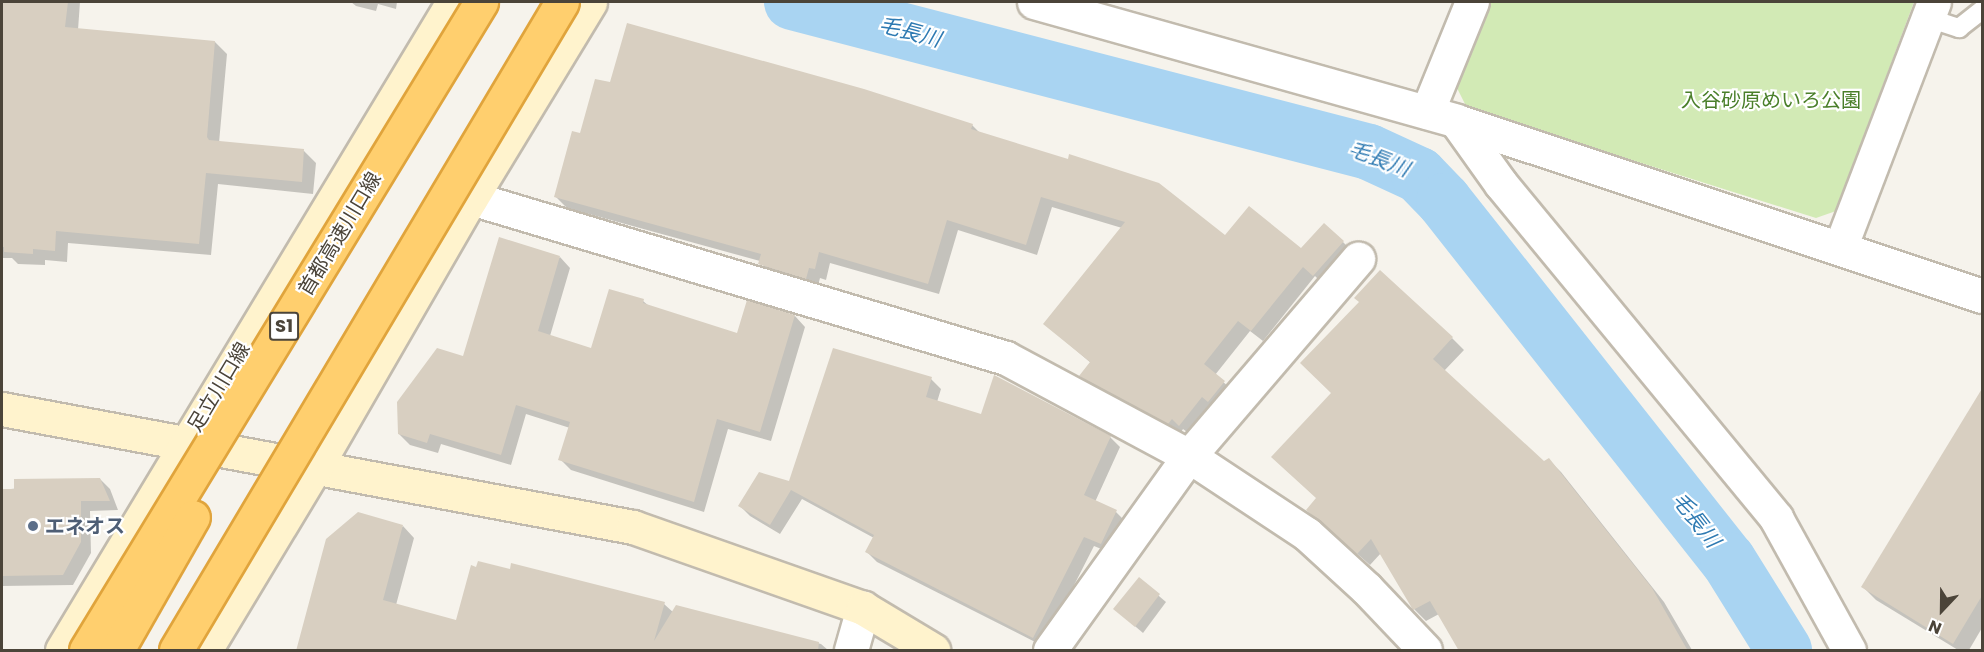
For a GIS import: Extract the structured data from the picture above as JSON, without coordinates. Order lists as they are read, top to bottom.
{
  "streets": {
    "highway": ["首都高速川口線", "S1"],
    "main road": ["足立川口線"]
  },
  "water": ["毛長川"],
  "parks": ["入谷砂原めいろ公園"],
  "places": ["エネオス"],
  "north": "bottom"
}
